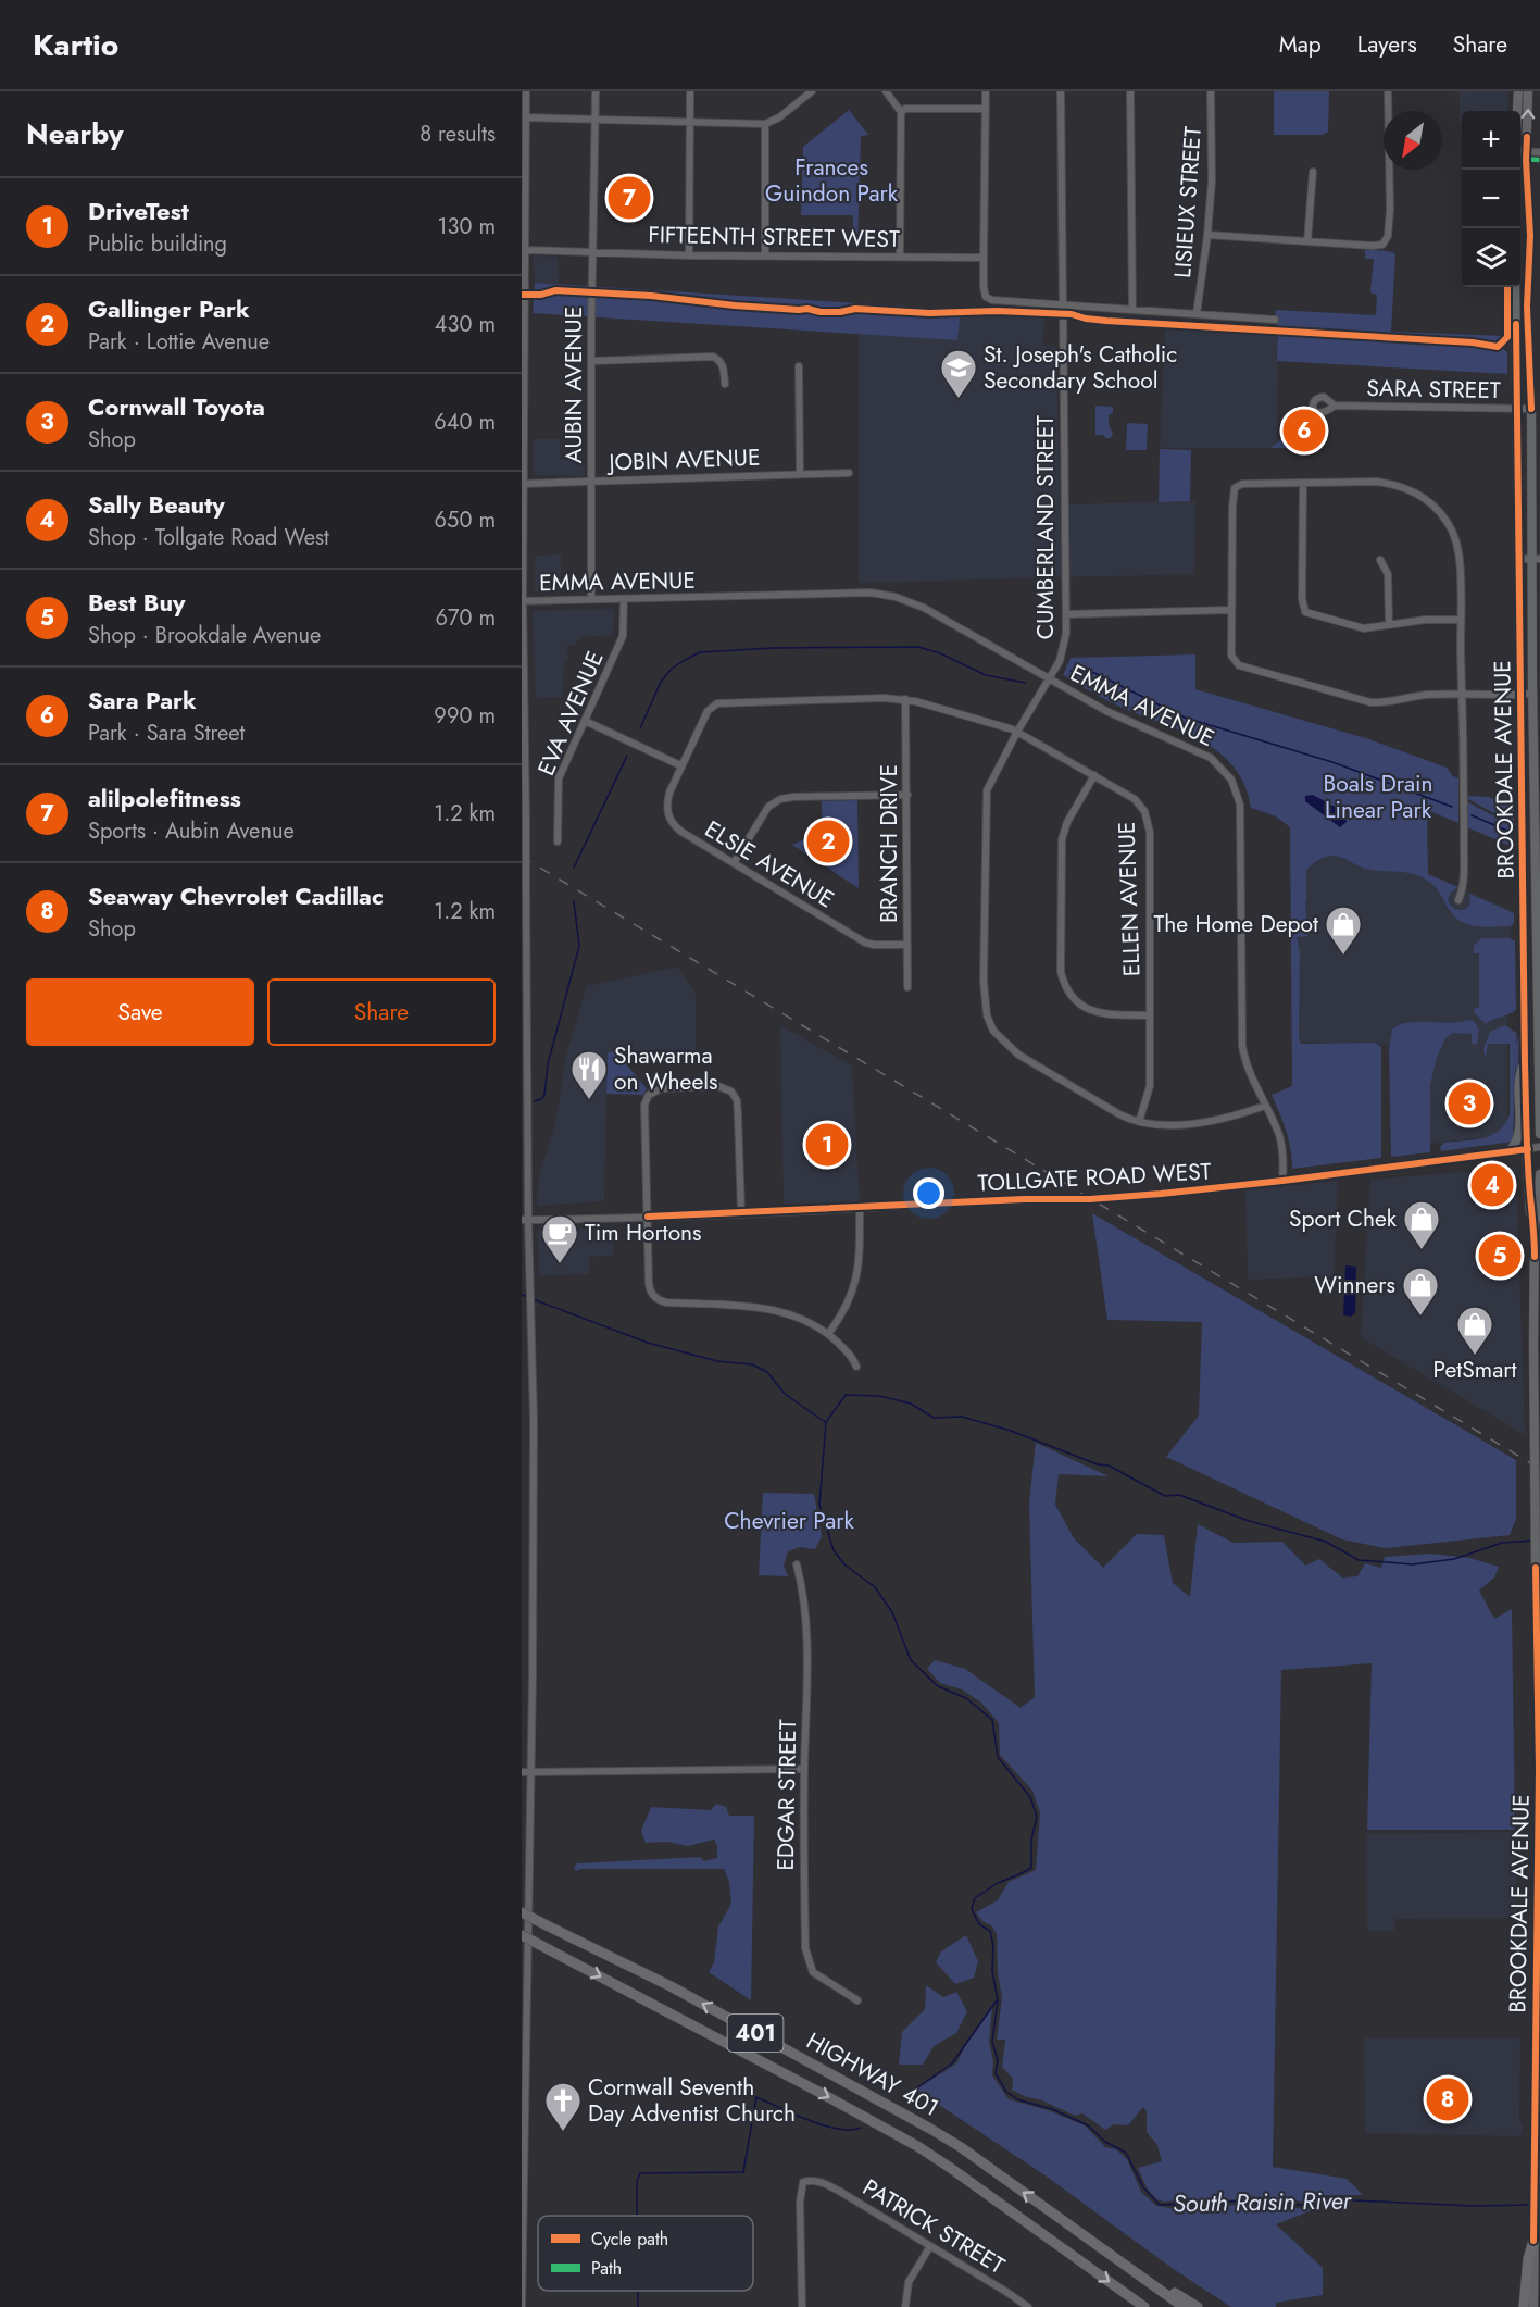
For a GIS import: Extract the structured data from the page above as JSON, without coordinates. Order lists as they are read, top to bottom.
{
  "streets": {
    "highway": ["401", "HIGHWAY 401"],
    "main road": ["BROOKDALE AVENUE"],
    "street": [
      "LISIEUX STREET",
      "FIFTEENTH STREET WEST",
      "AUBIN AVENUE",
      "SARA STREET",
      "JOBIN AVENUE",
      "CUMBERLAND STREET",
      "EMMA AVENUE",
      "EVA AVENUE",
      "BRANCH DRIVE",
      "ELSIE AVENUE",
      "ELLEN AVENUE",
      "TOLLGATE ROAD WEST",
      "EDGAR STREET",
      "PATRICK STREET"
    ]
  },
  "crossings": [
    ["FIFTEENTH STREET WEST", "AUBIN AVENUE"],
    ["AUBIN AVENUE", "JOBIN AVENUE"],
    ["AUBIN AVENUE", "EMMA AVENUE"],
    ["SARA STREET", "BROOKDALE AVENUE"],
    ["CUMBERLAND STREET", "EMMA AVENUE"],
    ["CUMBERLAND STREET", "ELLEN AVENUE"],
    ["EMMA AVENUE", "EVA AVENUE"],
    ["EMMA AVENUE", "TOLLGATE ROAD WEST"],
    ["BROOKDALE AVENUE", "TOLLGATE ROAD WEST"],
    ["BRANCH DRIVE", "ELSIE AVENUE"],
    ["BRANCH DRIVE", "ELLEN AVENUE"],
    ["ELSIE AVENUE", "ELLEN AVENUE"]
  ],
  "water": ["South Raisin River"],
  "parks": ["Frances Guindon Park", "Boals Drain Linear Park", "Chevrier Park"],
  "places": {
    "school or university": ["St. Joseph's Catholic Secondary School"],
    "shop": [
      "The Home Depot",
      "Sport Chek",
      "Winners",
      "PetSmart"
    ],
    "restaurant": ["Shawarma on Wheels"],
    "cafe": ["Tim Hortons"],
    "church": ["Cornwall Seventh Day Adventist Church"]
  },
  "legend": ["Cycle path", "Path"],
  "north": "bottom left",
  "page": {
    "header": "Kartio",
    "nav": ["Map", "Layers", "Share"],
    "heading": ["Nearby", "8 results"],
    "map_buttons": ["+", "−"],
    "pins": [
      "7",
      "6",
      "2",
      "3",
      "1",
      "4",
      "5",
      "8"
    ],
    "list": [
      {
        "mark": "1",
        "name": "DriveTest",
        "note": "Public building",
        "value": "130 m"
      },
      {
        "mark": "2",
        "name": "Gallinger Park",
        "note": "Park · Lottie Avenue",
        "value": "430 m"
      },
      {
        "mark": "3",
        "name": "Cornwall Toyota",
        "note": "Shop",
        "value": "640 m"
      },
      {
        "mark": "4",
        "name": "Sally Beauty",
        "note": "Shop · Tollgate Road West",
        "value": "650 m"
      },
      {
        "mark": "5",
        "name": "Best Buy",
        "note": "Shop · Brookdale Avenue",
        "value": "670 m"
      },
      {
        "mark": "6",
        "name": "Sara Park",
        "note": "Park · Sara Street",
        "value": "990 m"
      },
      {
        "mark": "7",
        "name": "alilpolefitness",
        "note": "Sports · Aubin Avenue",
        "value": "1.2 km"
      },
      {
        "mark": "8",
        "name": "Seaway Chevrolet Cadillac",
        "note": "Shop",
        "value": "1.2 km"
      }
    ],
    "buttons": ["Save", "Share"]
  }
}
